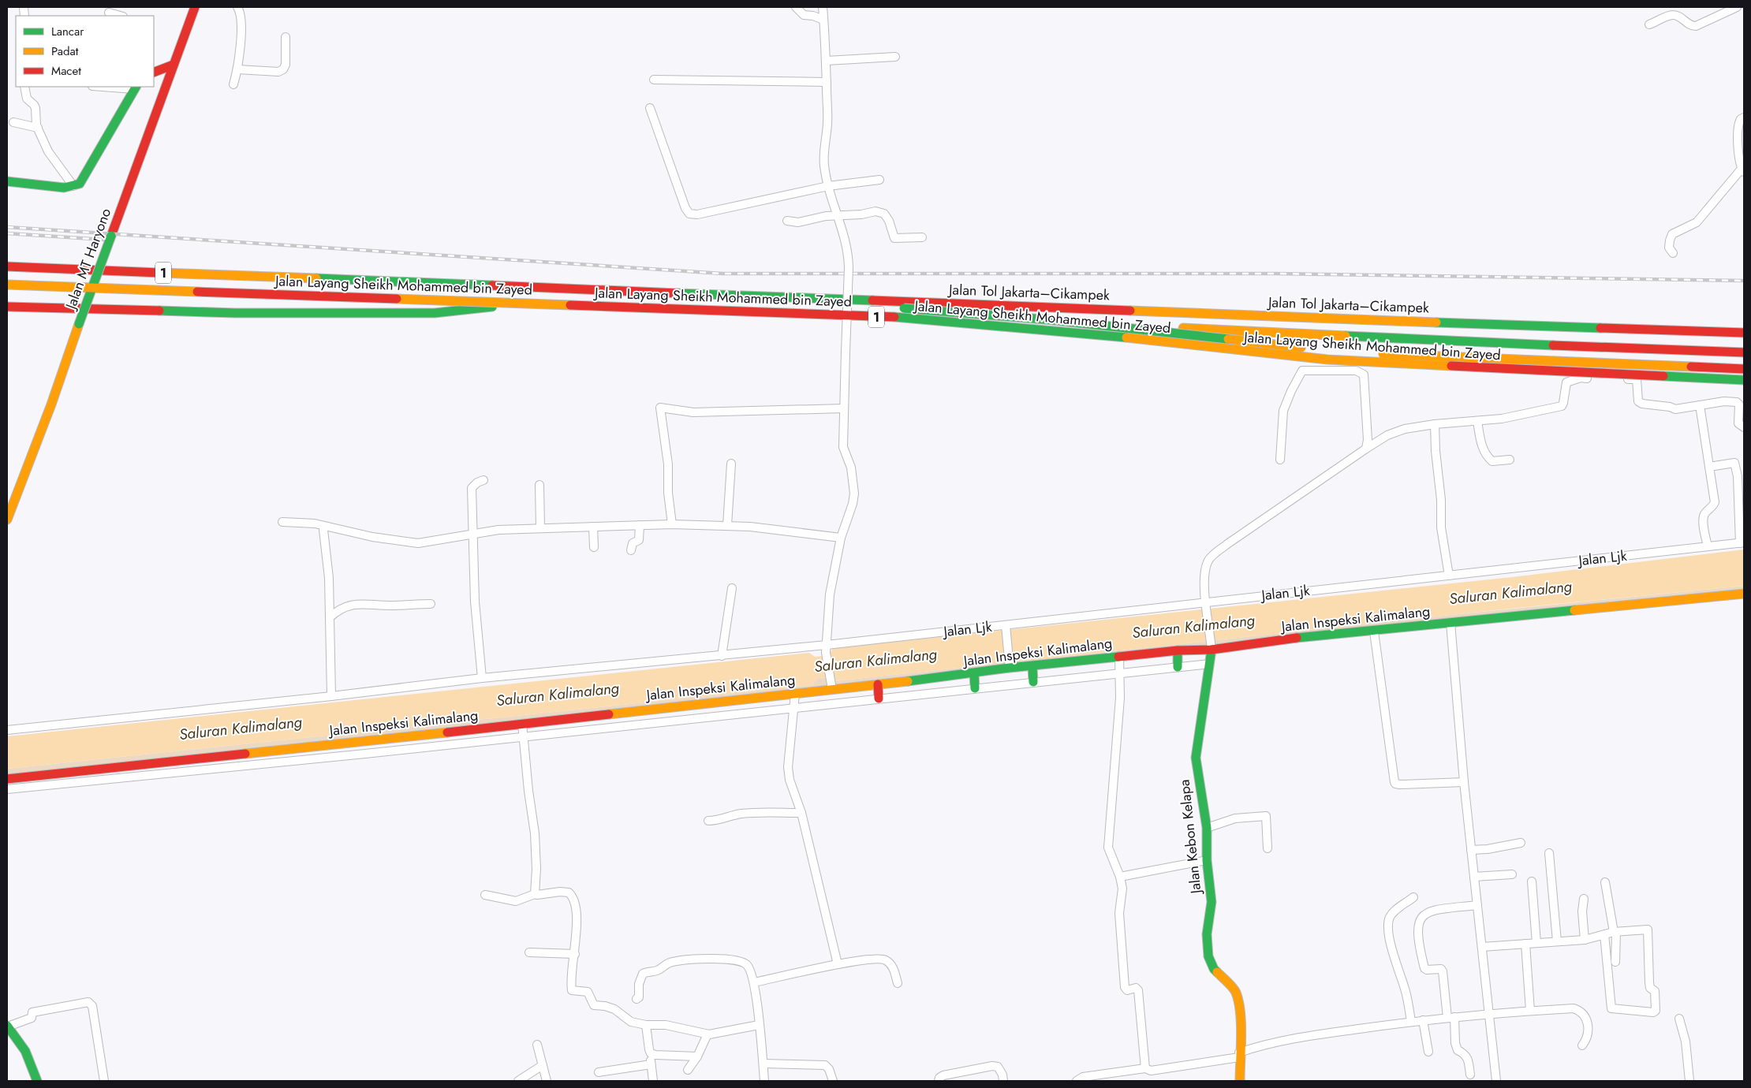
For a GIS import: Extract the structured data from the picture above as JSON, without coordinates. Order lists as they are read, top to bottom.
{
  "streets": {
    "main road": [
      "Jalan MT Haryono",
      "1",
      "Jalan Layang Sheikh Mohammed bin Zayed",
      "Jalan Tol Jakarta–Cikampek",
      "Jalan Inspeksi Kalimalang",
      "Jalan Kebon Kelapa"
    ],
    "street": ["Jalan Ljk"]
  },
  "crossings": [
    ["Jalan Inspeksi Kalimalang", "Jalan Kebon Kelapa"]
  ],
  "water": ["Saluran Kalimalang"],
  "legend": ["Lancar", "Padat", "Macet"]
}
